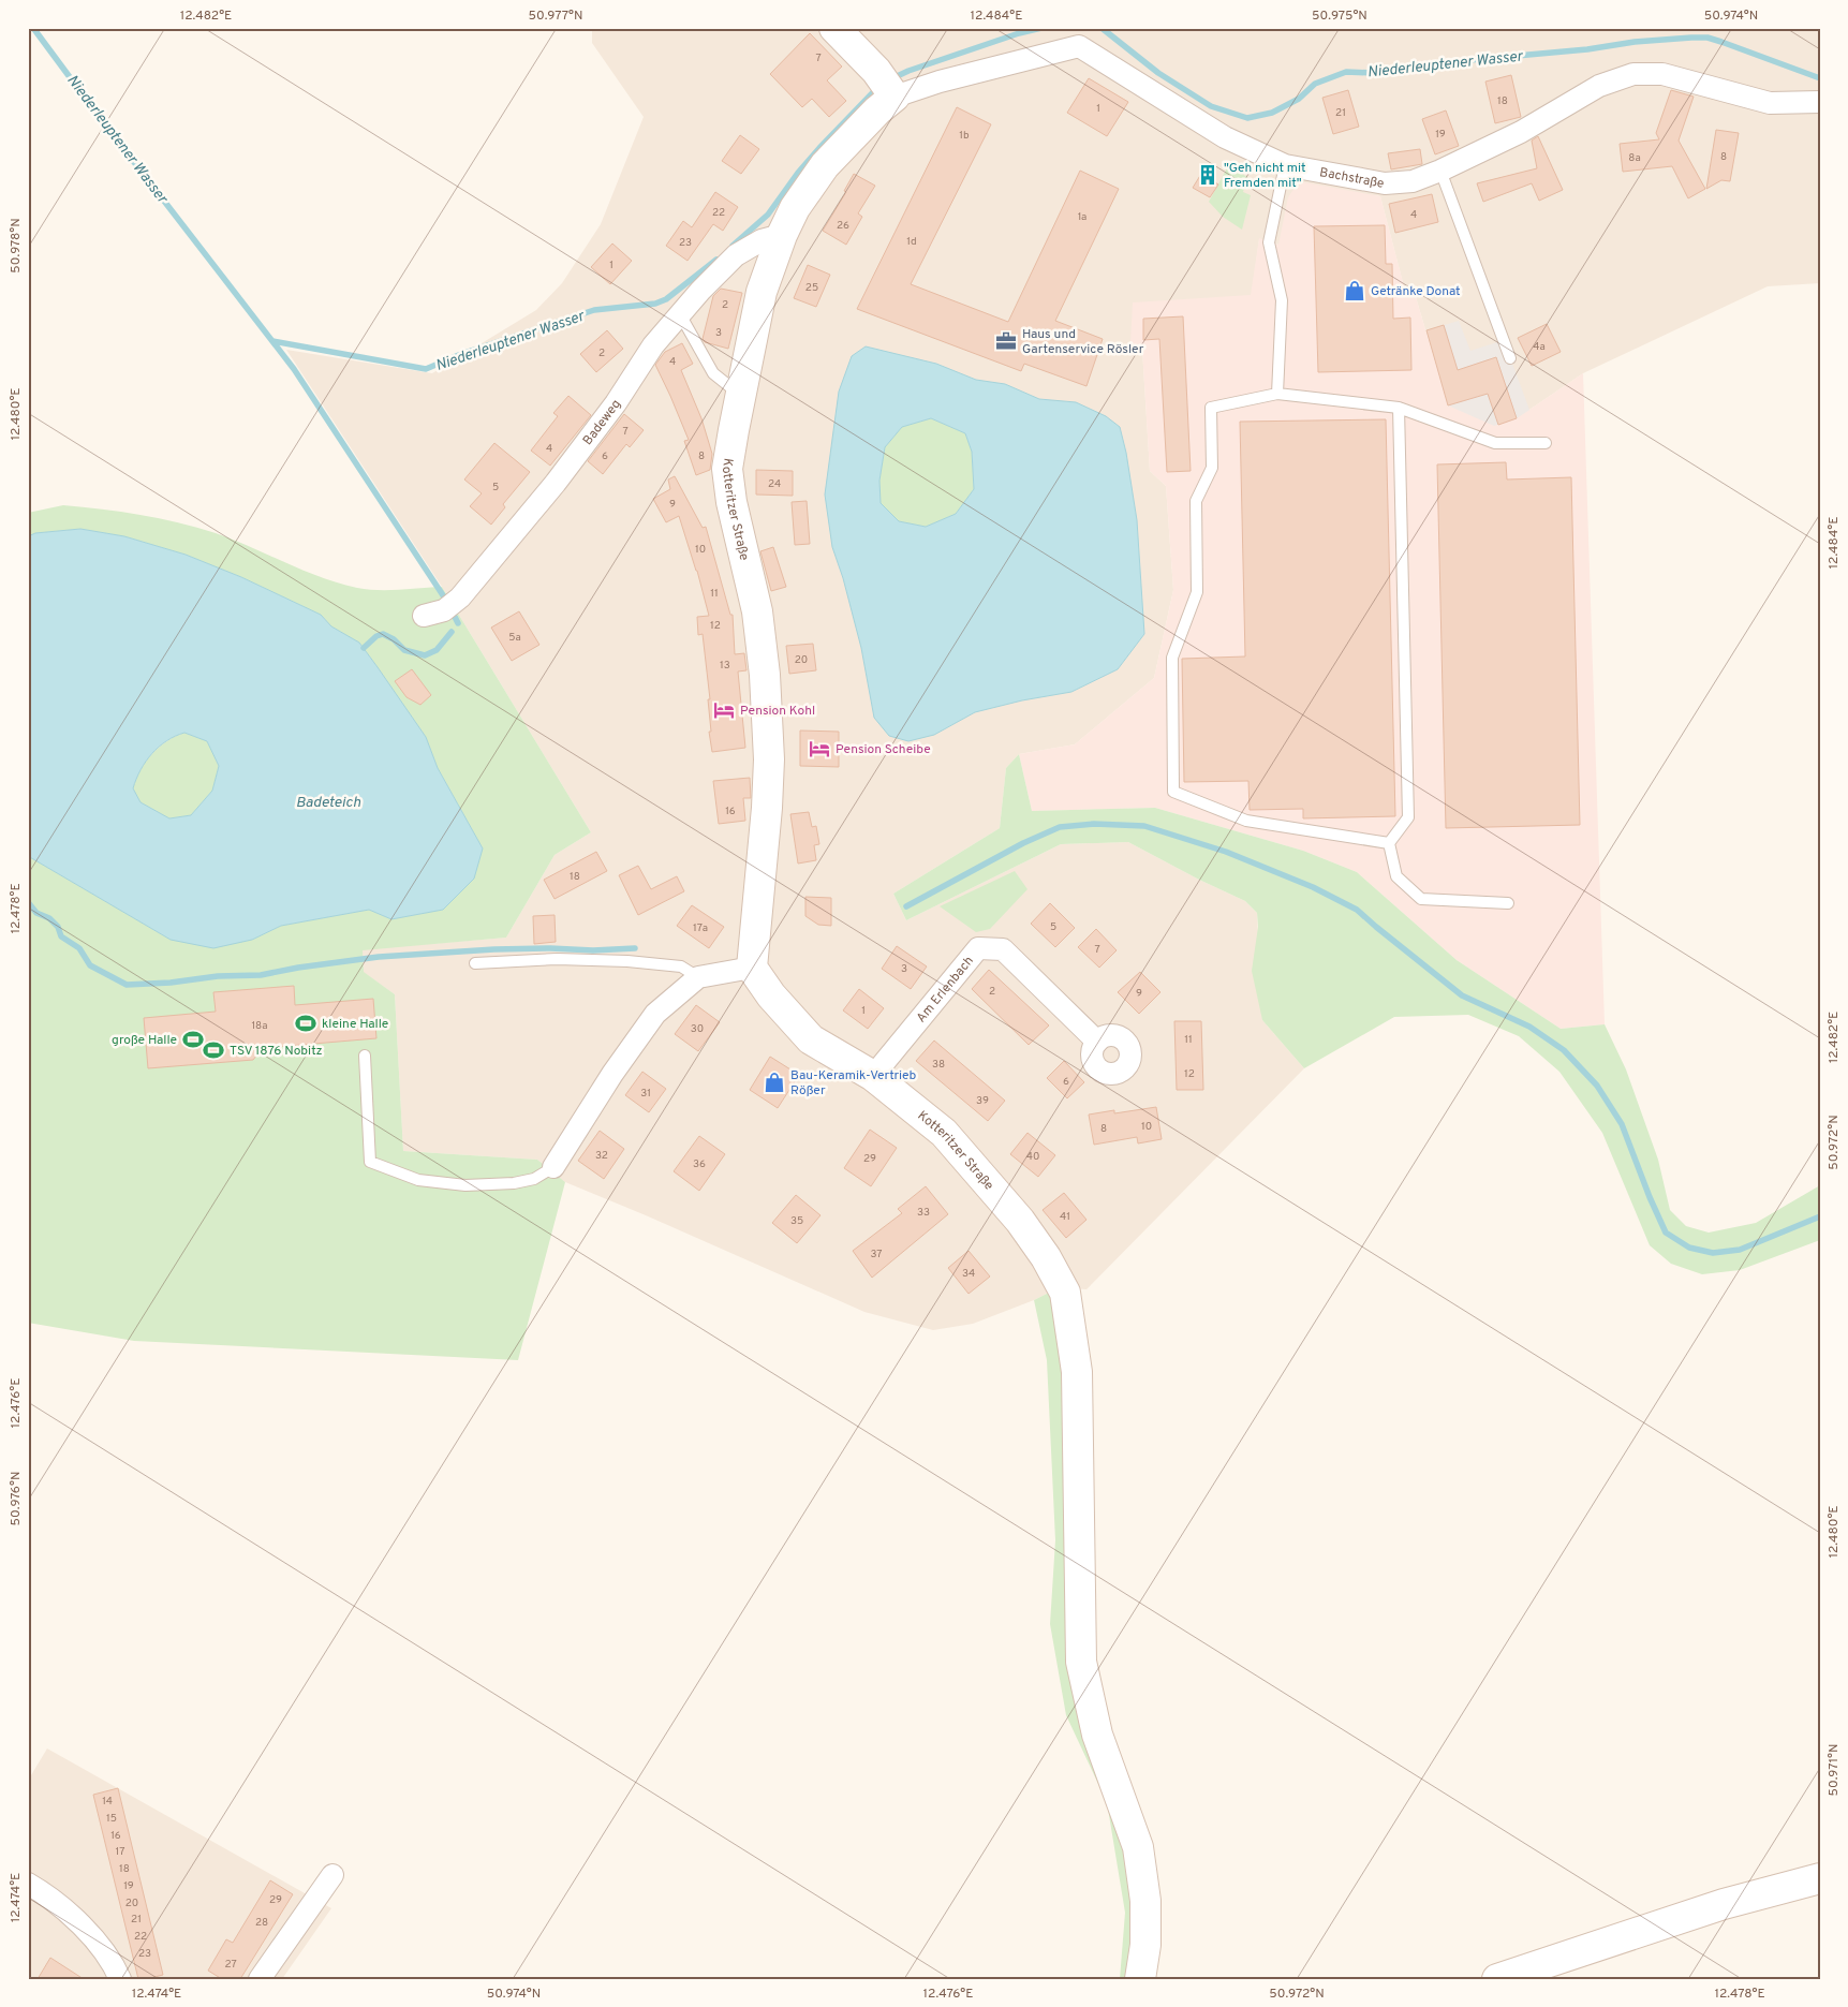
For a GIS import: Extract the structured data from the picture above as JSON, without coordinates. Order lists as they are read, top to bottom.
{
  "streets": {
    "street": [
      "Bachstraße",
      "Badeweg",
      "Kotteritzer Straße",
      "Am Erlenbach"
    ]
  },
  "crossings": [
    ["Bachstraße", "Kotteritzer Straße"],
    ["Badeweg", "Kotteritzer Straße"],
    ["Kotteritzer Straße", "Am Erlenbach"]
  ],
  "water": ["Niederleuptener Wasser", "Badeteich"],
  "places": {
    "building": ["\"Geh nicht mit Fremden mit\""],
    "shop": ["Getränke Donat", "Bau-Keramik-Vertrieb Rößer"],
    "office": ["Haus und Gartenservice Rösler"],
    "hotel": ["Pension Kohl", "Pension Scheibe"],
    "sports": ["kleine Halle", "große Halle", "TSV 1876 Nobitz"]
  },
  "house_numbers": [
    "7",
    "18",
    "1",
    "21",
    "19",
    "1b",
    "8",
    "8a",
    "22",
    "4",
    "1a",
    "26",
    "1d",
    "23",
    "1",
    "25",
    "2",
    "3",
    "4a",
    "2",
    "4",
    "7",
    "4",
    "6",
    "8",
    "24",
    "5",
    "9",
    "10",
    "11",
    "12",
    "5a",
    "20",
    "13",
    "16",
    "18",
    "5",
    "17a",
    "7",
    "3",
    "2",
    "9",
    "1",
    "18a",
    "30",
    "11",
    "38",
    "12",
    "6",
    "31",
    "39",
    "10",
    "8",
    "32",
    "40",
    "29",
    "36",
    "33",
    "41",
    "35",
    "37",
    "34",
    "14",
    "15",
    "16",
    "17",
    "18",
    "19",
    "29",
    "20",
    "21",
    "28",
    "22",
    "23",
    "27"
  ],
  "coordinates": [
    "12.482°E",
    "50.977°N",
    "12.484°E",
    "50.975°N",
    "50.974°N",
    "50.978°N",
    "12.480°E",
    "12.478°E",
    "50.972°N",
    "12.476°E",
    "50.976°N",
    "50.971°N",
    "12.474°E"
  ]
}
